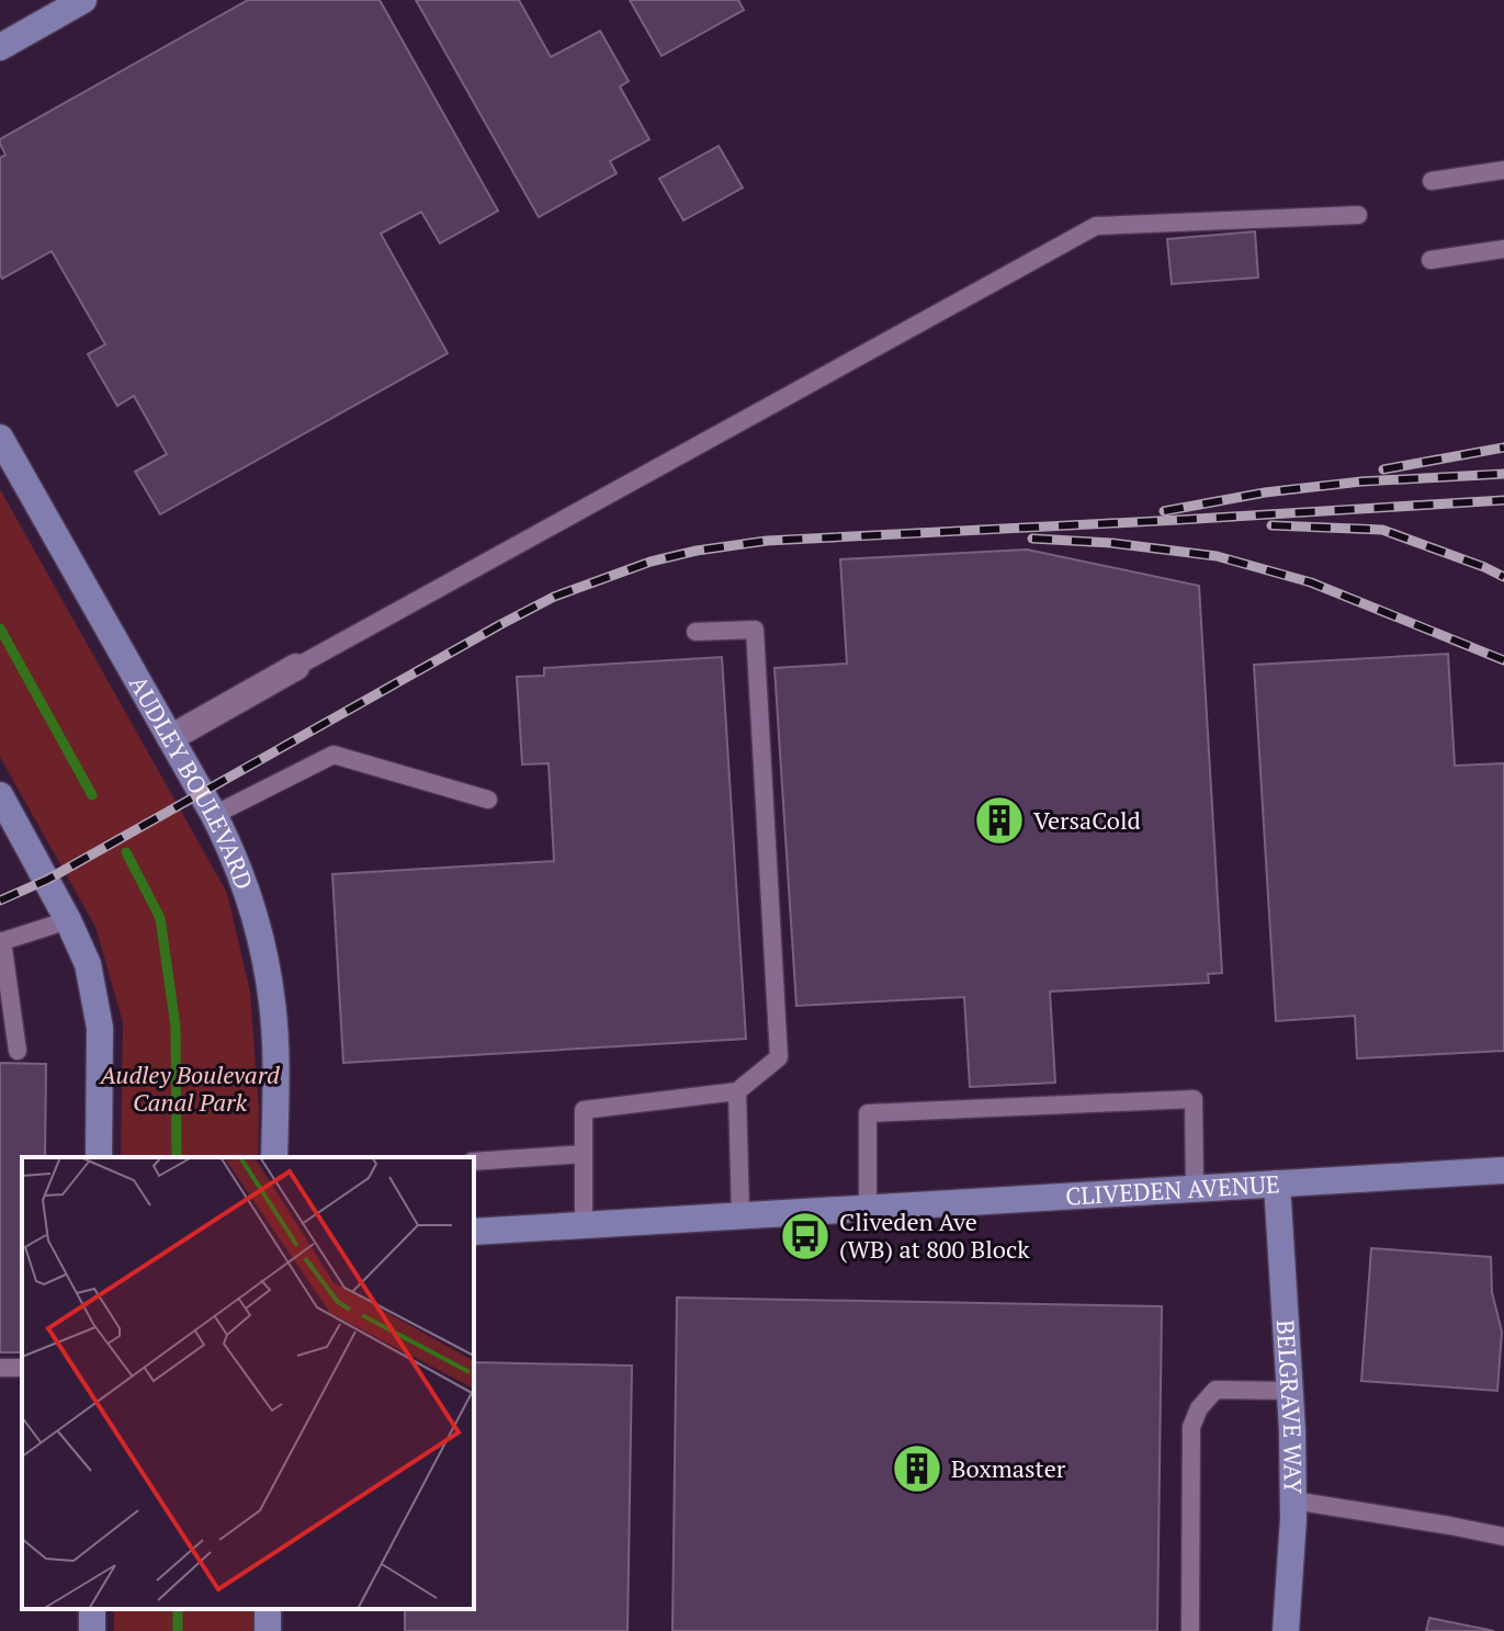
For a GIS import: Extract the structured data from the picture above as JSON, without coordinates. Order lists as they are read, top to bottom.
{
  "streets": {
    "street": ["AUDLEY BOULEVARD", "CLIVEDEN AVENUE", "BELGRAVE WAY"]
  },
  "crossings": [
    ["CLIVEDEN AVENUE", "BELGRAVE WAY"]
  ],
  "parks": ["Audley Boulevard Canal Park"],
  "places": {
    "building": ["VersaCold", "Boxmaster"],
    "bus stop": ["Cliveden Ave (WB) at 800 Block"]
  }
}
